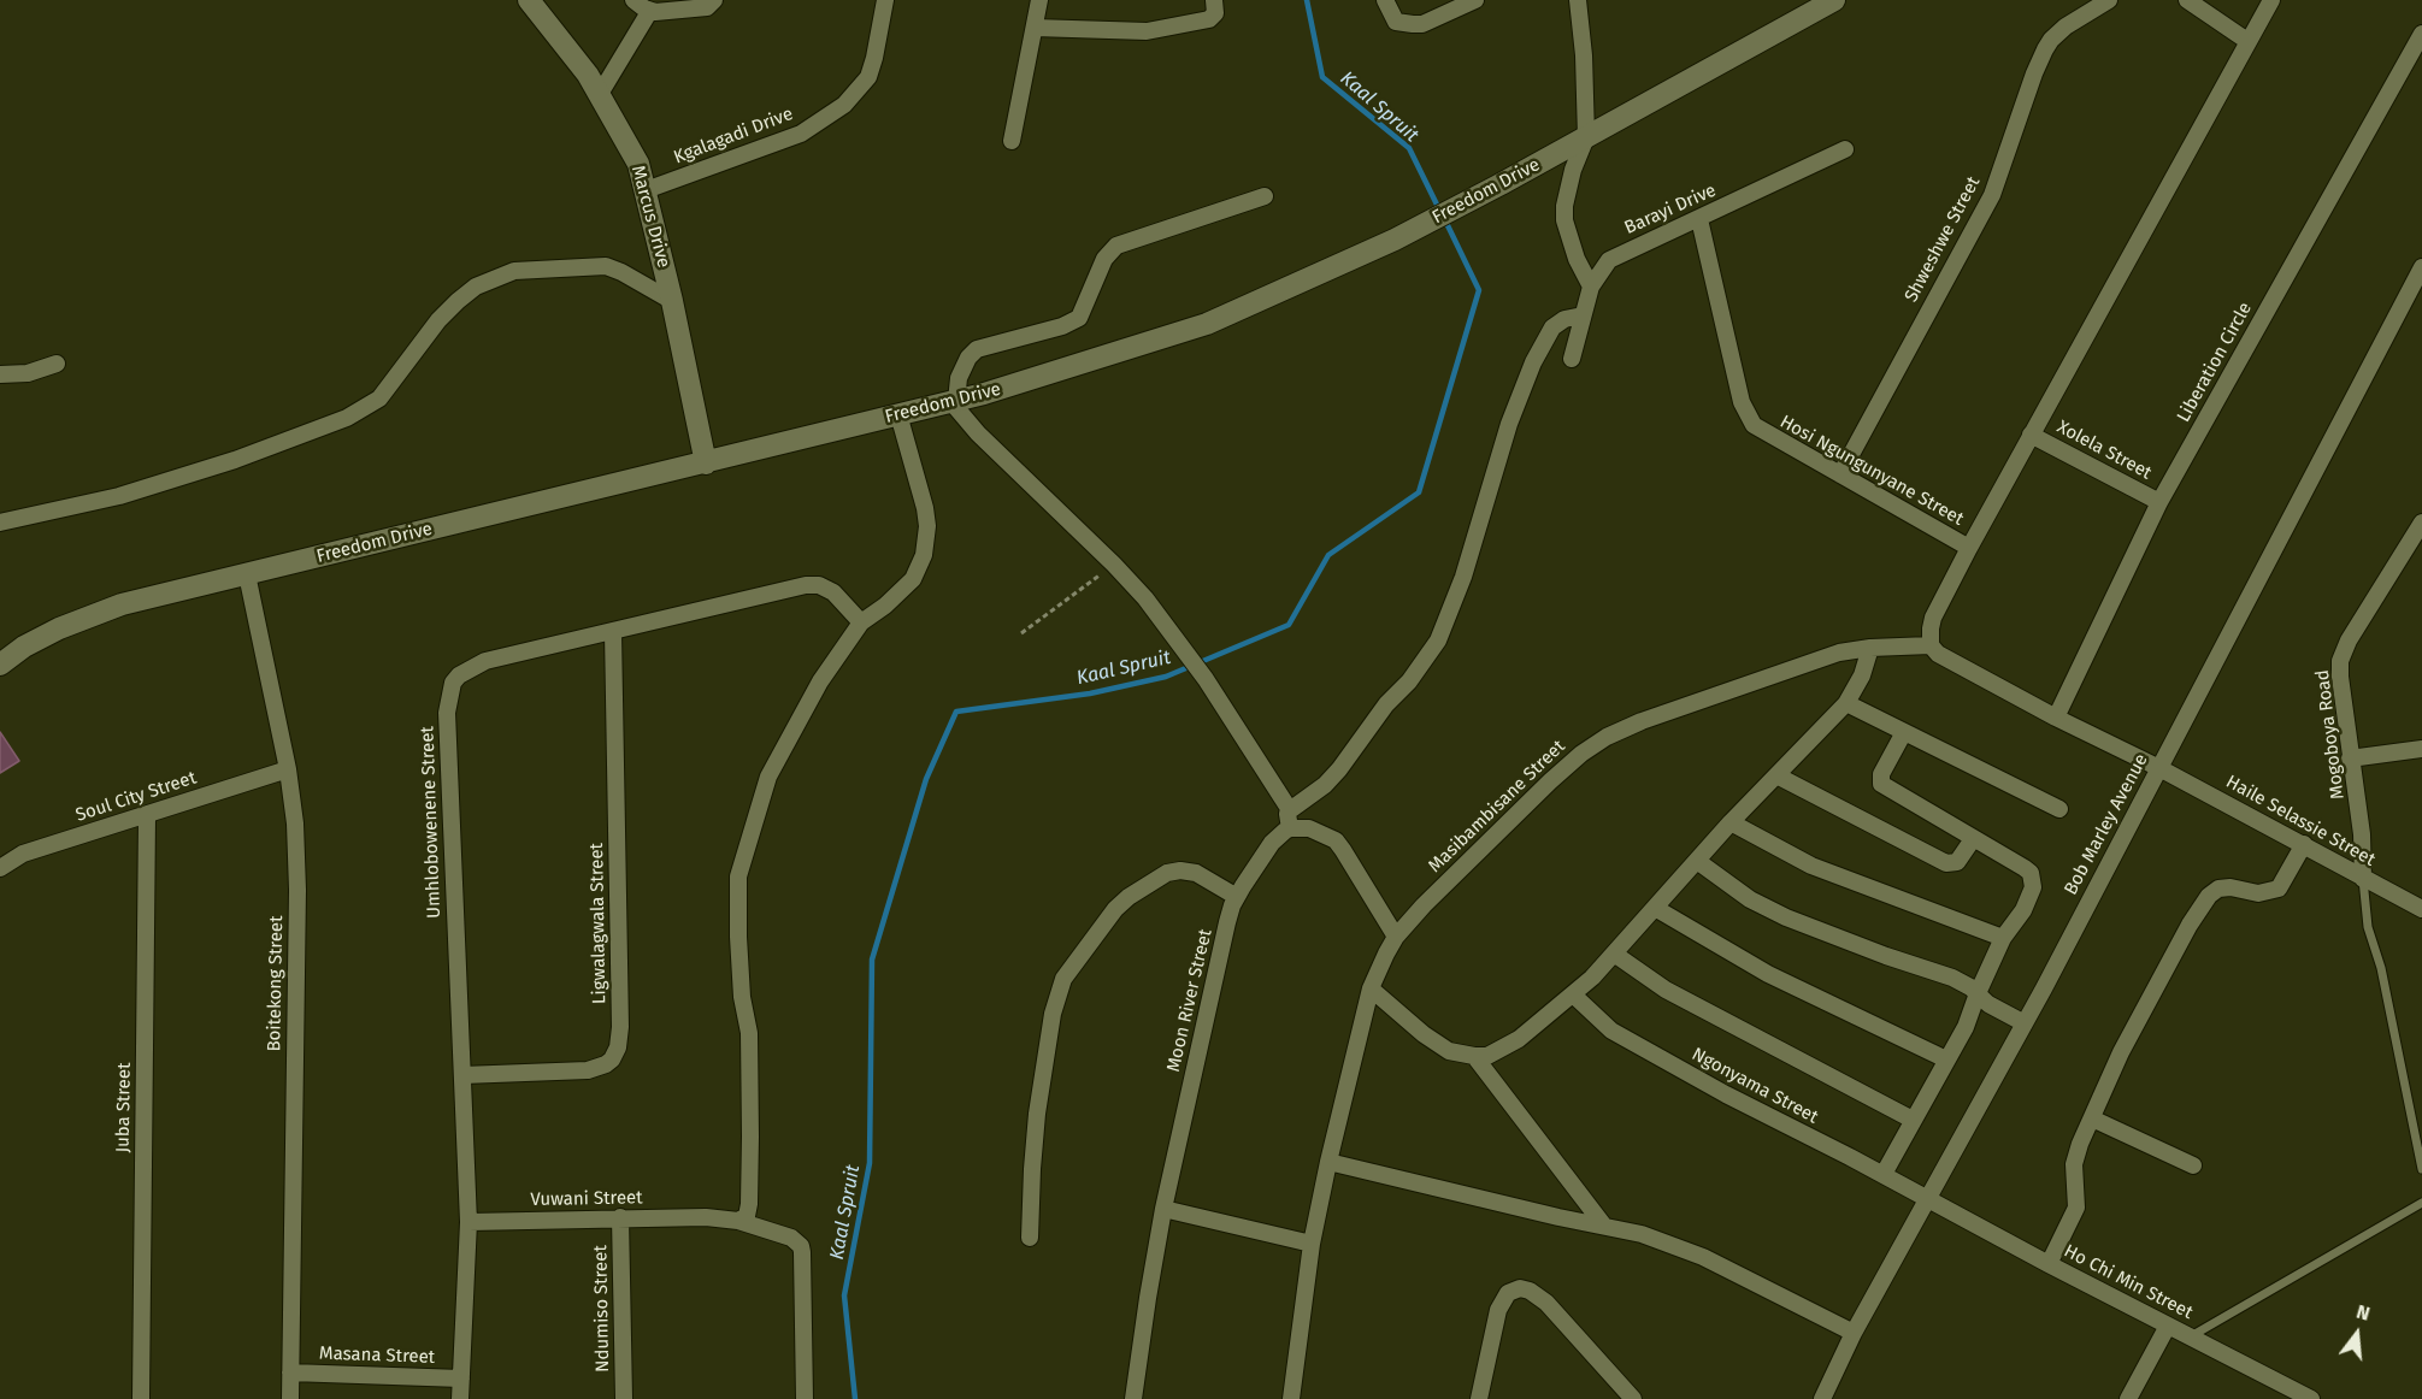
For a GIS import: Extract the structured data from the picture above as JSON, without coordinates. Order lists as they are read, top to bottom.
{
  "streets": {
    "street": [
      "Kgalagadi Drive",
      "Freedom Drive",
      "Barayi Drive",
      "Marcus Drive",
      "Shweshwe Street",
      "Liberation Circle",
      "Xolela Street",
      "Hosi Ngungunyane Street",
      "Mogoboya Road",
      "Soul City Street",
      "Masibambisane Street",
      "Haile Selassie Street",
      "Umhlobowenene Street",
      "Bob Marley Avenue",
      "Ligwalagwala Street",
      "Boitekong Street",
      "Moon River Street",
      "Ngonyama Street",
      "Juba Street",
      "Vuwani Street",
      "Ho Chi Min Street",
      "Ndumiso Street",
      "Masana Street"
    ]
  },
  "crossings": [
    ["Kgalagadi Drive", "Marcus Drive"],
    ["Freedom Drive", "Marcus Drive"],
    ["Freedom Drive", "Boitekong Street"],
    ["Barayi Drive", "Hosi Ngungunyane Street"],
    ["Shweshwe Street", "Hosi Ngungunyane Street"],
    ["Liberation Circle", "Xolela Street"],
    ["Mogoboya Road", "Haile Selassie Street"],
    ["Soul City Street", "Boitekong Street"],
    ["Soul City Street", "Juba Street"],
    ["Haile Selassie Street", "Bob Marley Avenue"],
    ["Umhlobowenene Street", "Ligwalagwala Street"],
    ["Umhlobowenene Street", "Vuwani Street"],
    ["Umhlobowenene Street", "Masana Street"],
    ["Bob Marley Avenue", "Ngonyama Street"],
    ["Bob Marley Avenue", "Ho Chi Min Street"],
    ["Boitekong Street", "Masana Street"],
    ["Ngonyama Street", "Ho Chi Min Street"],
    ["Vuwani Street", "Ndumiso Street"]
  ],
  "water": ["Kaal Spruit"],
  "north": "top"
}
